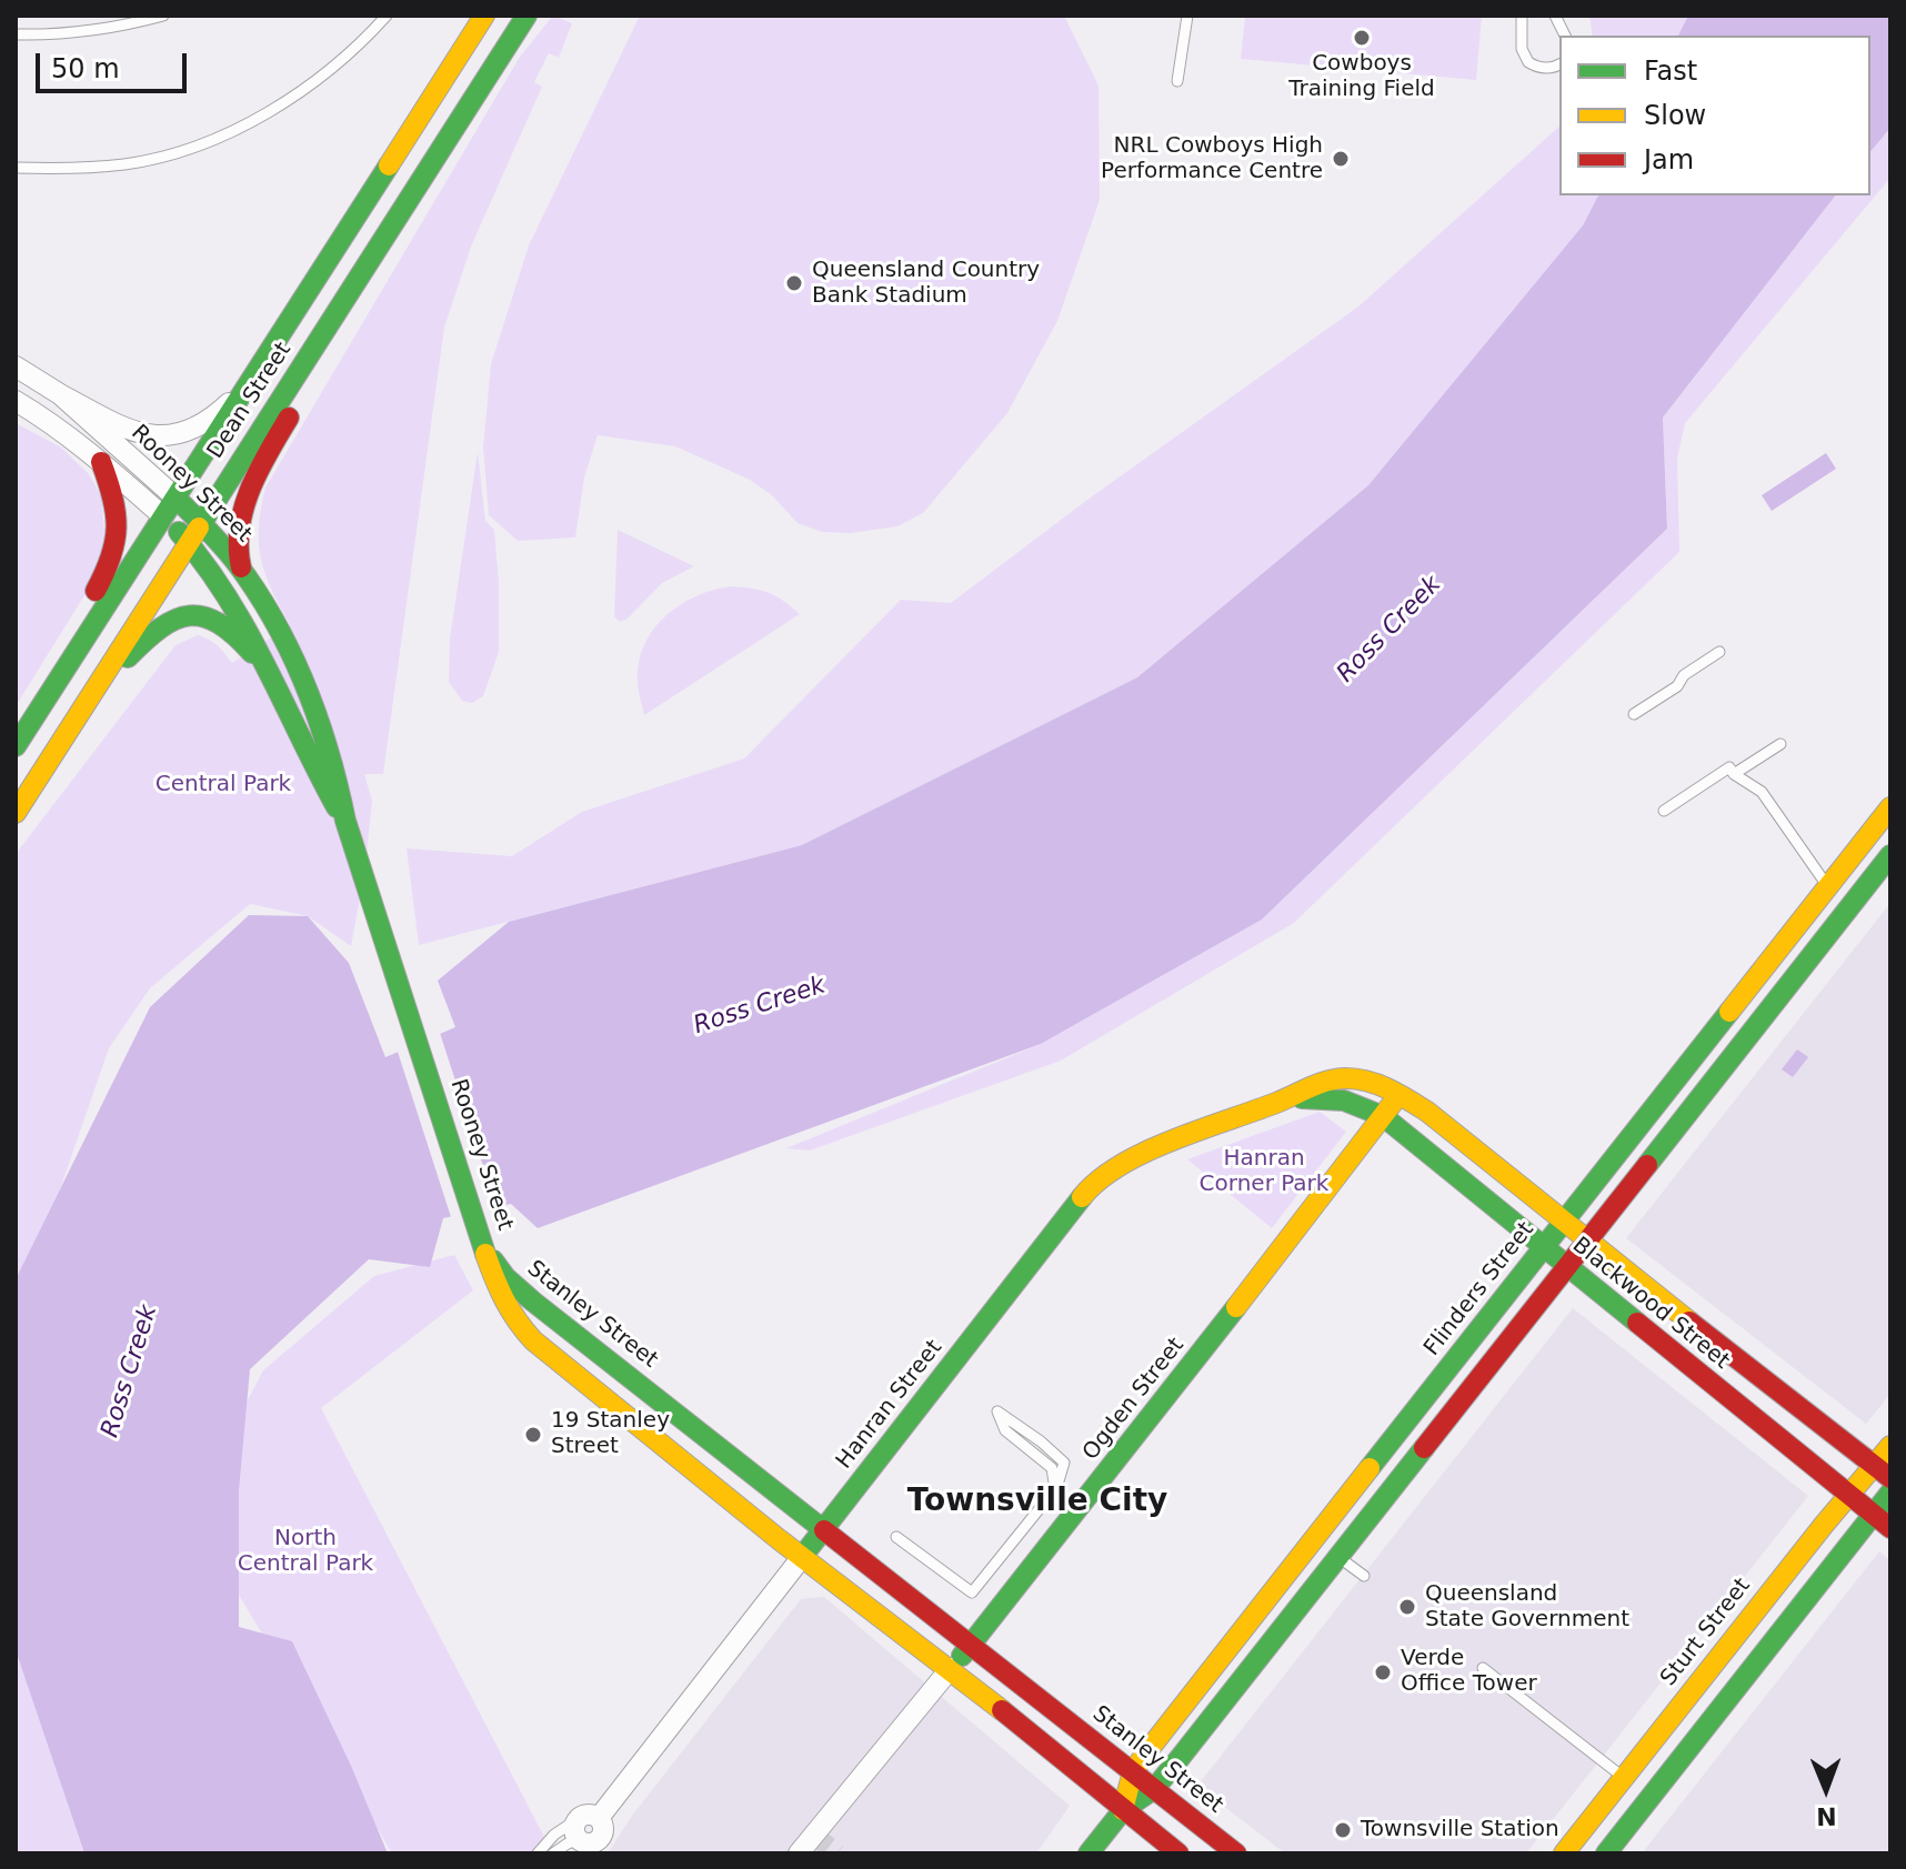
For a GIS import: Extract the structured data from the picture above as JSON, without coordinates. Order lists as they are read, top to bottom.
{
  "streets": {
    "main road": [
      "Dean Street",
      "Rooney Street",
      "Flinders Street",
      "Blackwood Street",
      "Stanley Street",
      "Ogden Street",
      "Hanran Street",
      "Sturt Street"
    ]
  },
  "crossings": [
    ["Dean Street", "Rooney Street"],
    ["Rooney Street", "Stanley Street"],
    ["Flinders Street", "Blackwood Street"],
    ["Flinders Street", "Stanley Street"],
    ["Blackwood Street", "Ogden Street"],
    ["Blackwood Street", "Hanran Street"],
    ["Blackwood Street", "Sturt Street"],
    ["Stanley Street", "Ogden Street"],
    ["Stanley Street", "Hanran Street"],
    ["Ogden Street", "Hanran Street"]
  ],
  "districts": ["Townsville City"],
  "water": ["Ross Creek"],
  "parks": ["Central Park", "Hanran Corner Park", "North Central Park"],
  "places": [
    "Cowboys Training Field",
    "NRL Cowboys High Performance Centre",
    "Queensland Country Bank Stadium",
    "19 Stanley Street",
    "Queensland State Government",
    "Verde Office Tower",
    "Townsville Station"
  ],
  "legend": ["Fast", "Slow", "Jam"],
  "scale_bar": "50 m",
  "north": "bottom"
}
